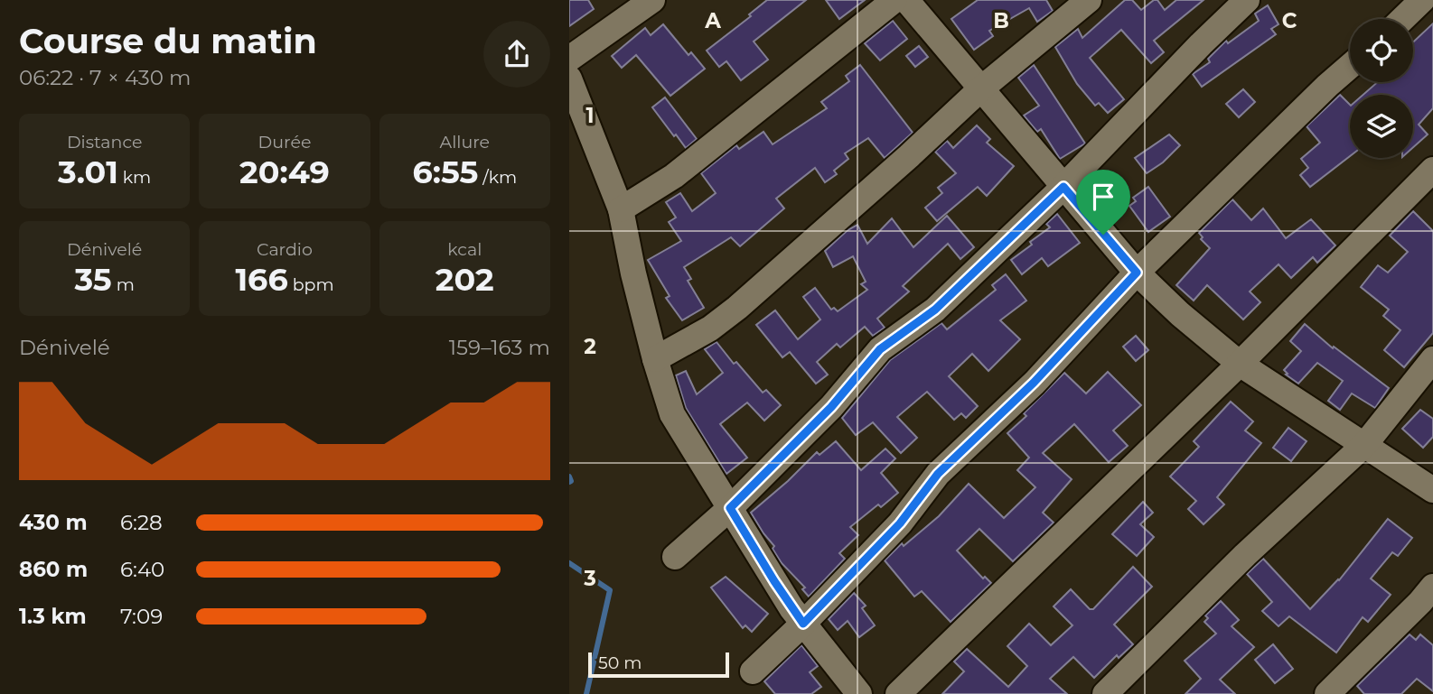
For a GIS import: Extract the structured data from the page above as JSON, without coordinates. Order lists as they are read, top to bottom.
{
  "scale_bar": "50 m",
  "page": {
    "heading": ["Course du matin", "06:22 · 7 × 430 m"],
    "stats": [
      ["Distance", "3.01 km"],
      ["Durée", "20:49"],
      ["Allure", "6:55 /km"],
      ["Dénivelé", "35 m"],
      ["Cardio", "166 bpm"],
      ["kcal", "202"]
    ],
    "chart": ["Dénivelé", "159–163 m"],
    "list": [
      {
        "name": "430 m",
        "note": "6:28"
      },
      {
        "name": "860 m",
        "note": "6:40"
      },
      {
        "name": "1.3 km",
        "note": "7:09"
      }
    ],
    "scale": "50 m"
  },
  "grid": {
    "columns": ["A", "B", "C"],
    "rows": ["1", "2", "3"]
  }
}
